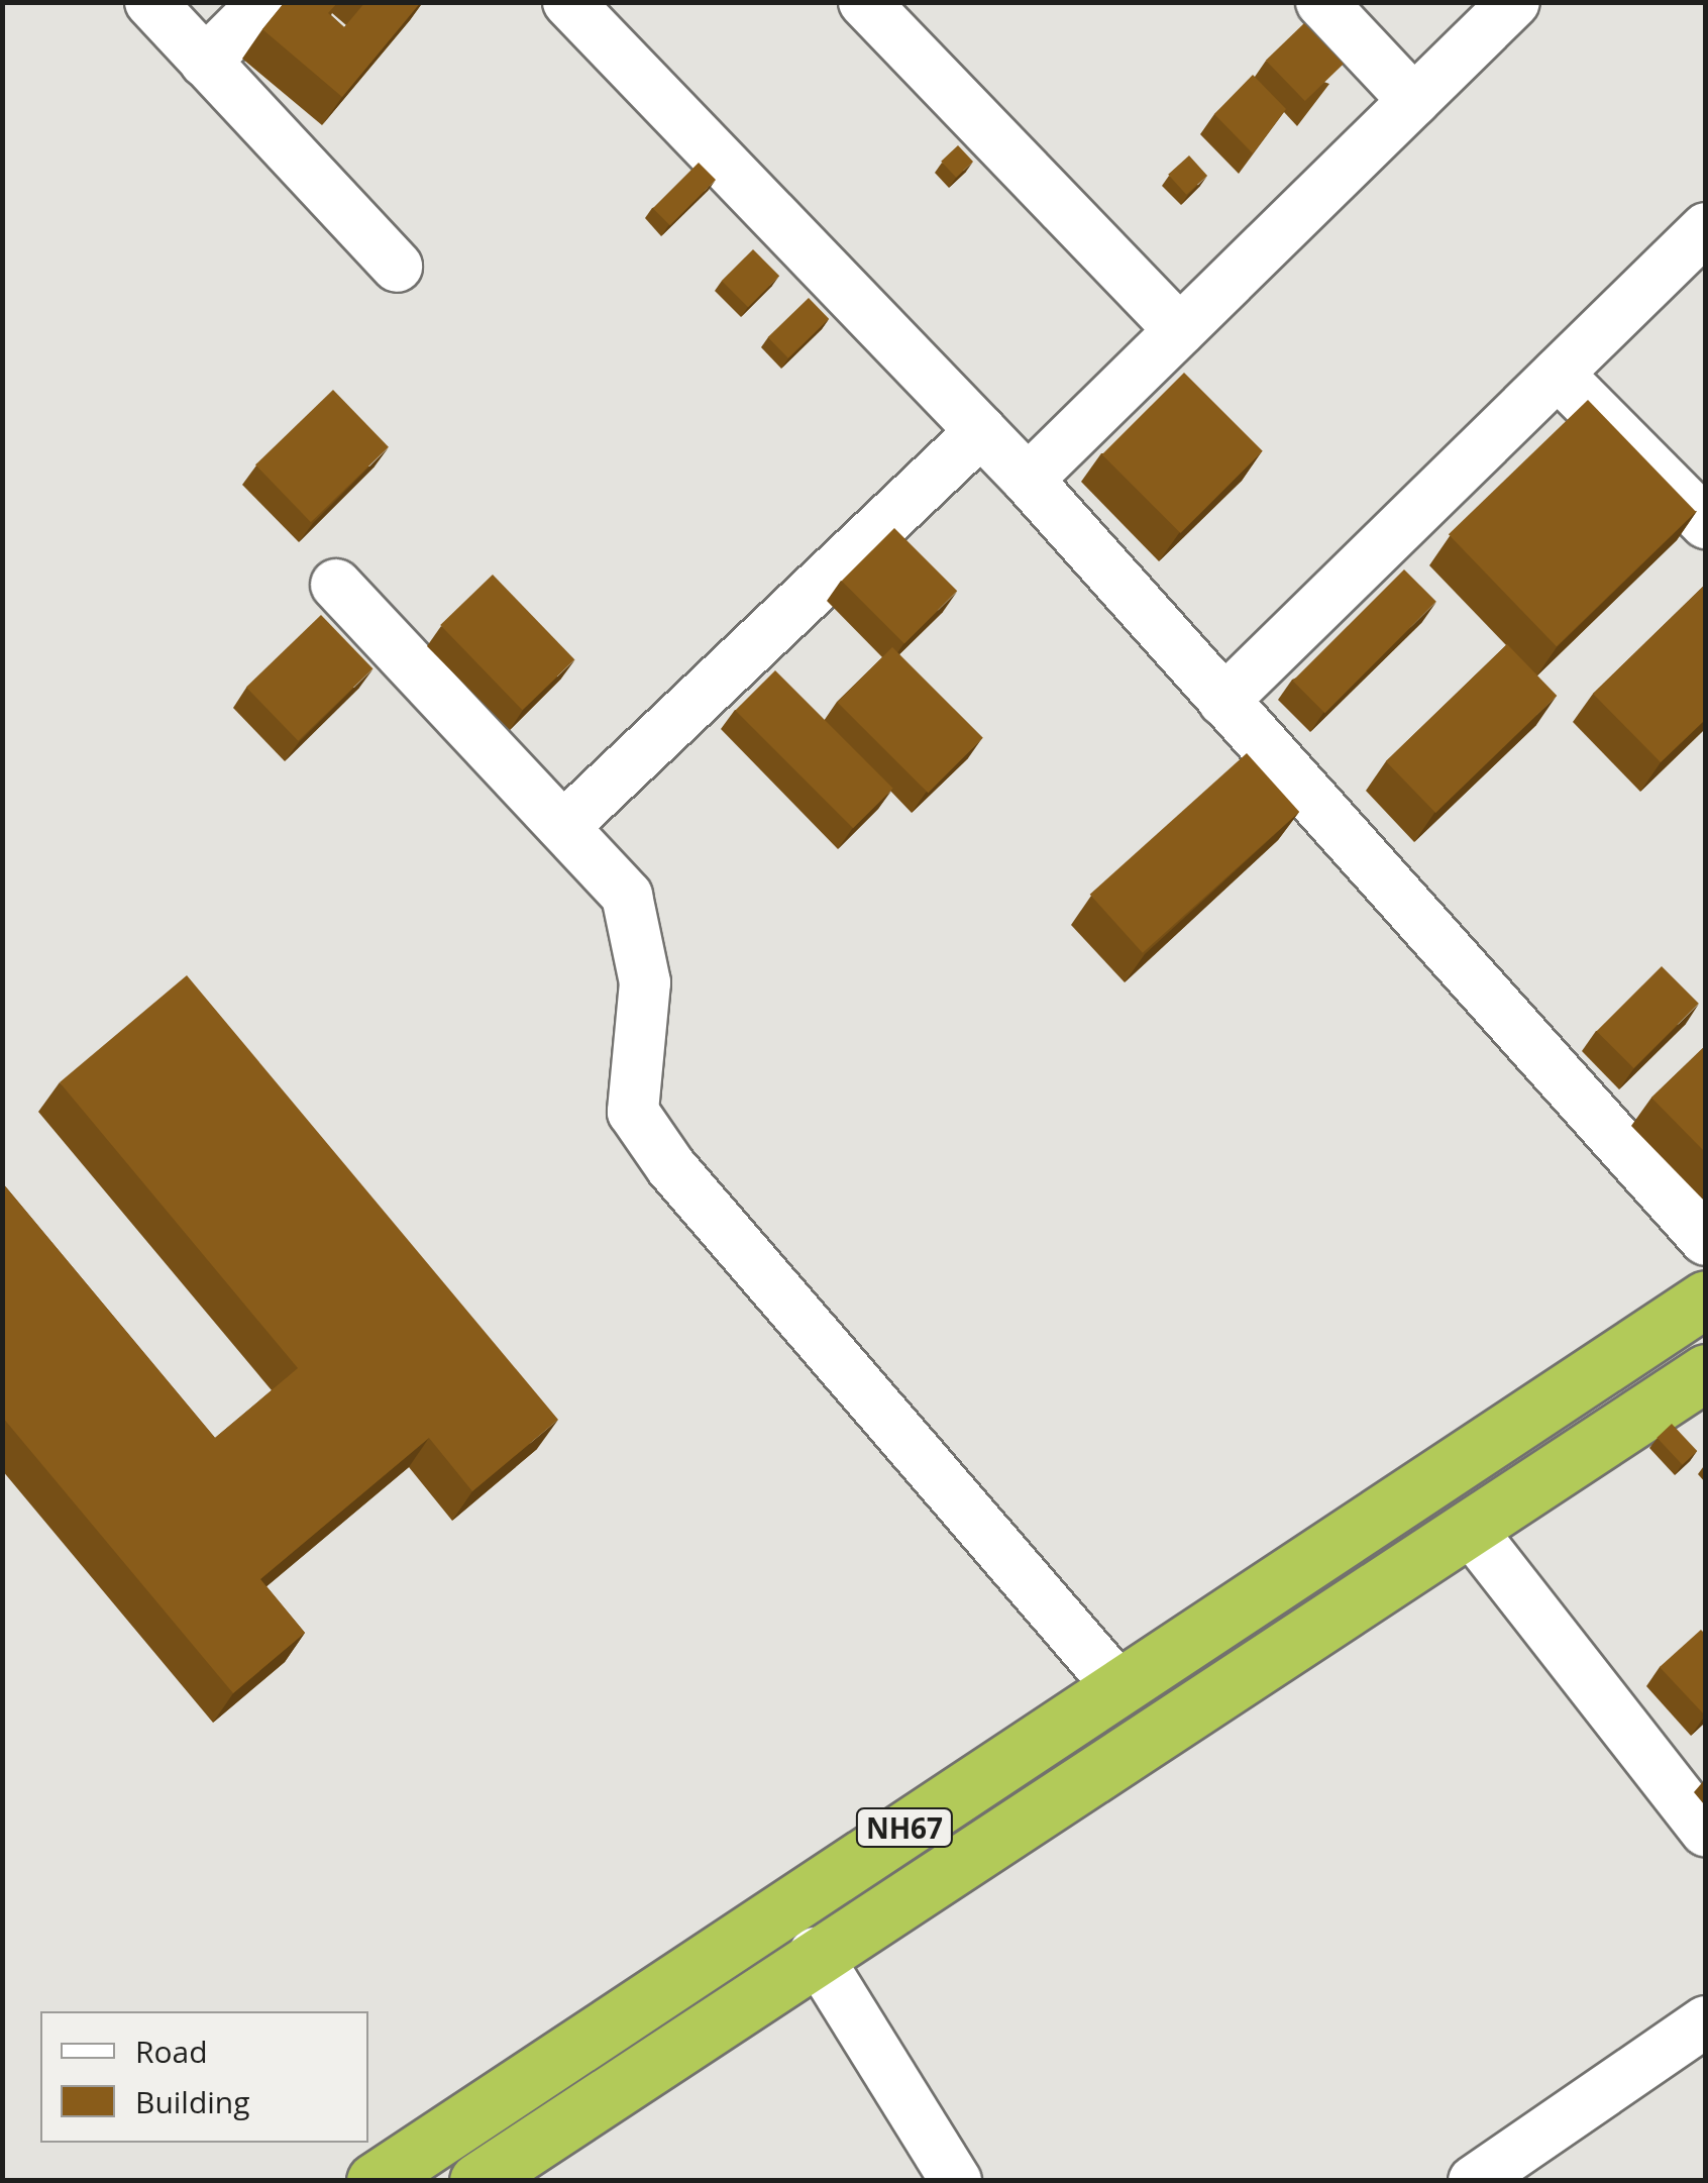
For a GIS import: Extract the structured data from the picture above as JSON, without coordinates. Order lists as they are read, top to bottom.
{
  "streets": {
    "highway": ["NH67"]
  },
  "legend": ["Road", "Building"]
}
